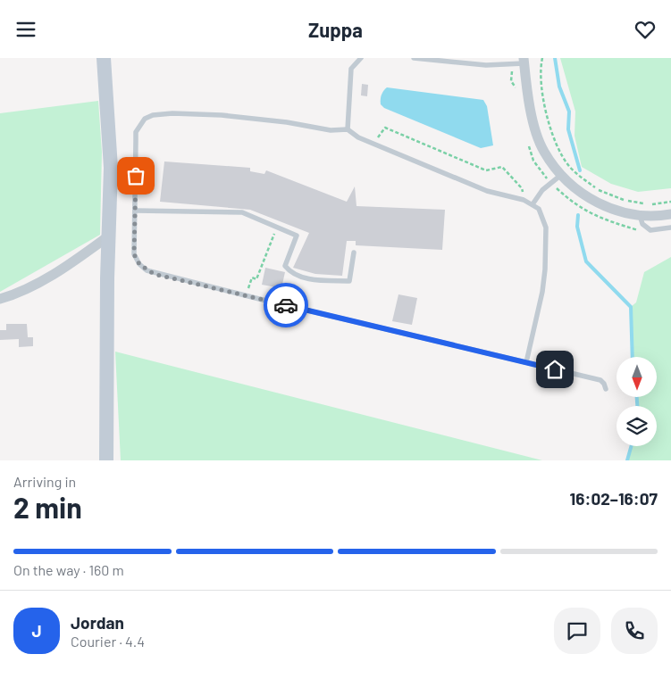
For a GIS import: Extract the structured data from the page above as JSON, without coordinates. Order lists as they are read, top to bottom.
{
  "north": "bottom",
  "page": {
    "header": "Zuppa",
    "heading": ["2 min", "Arriving in", "16:02–16:07"],
    "panel": ["Jordan", "Courier · 4.4"],
    "bar": "On the way · 160 m",
    "round": "J"
  }
}
